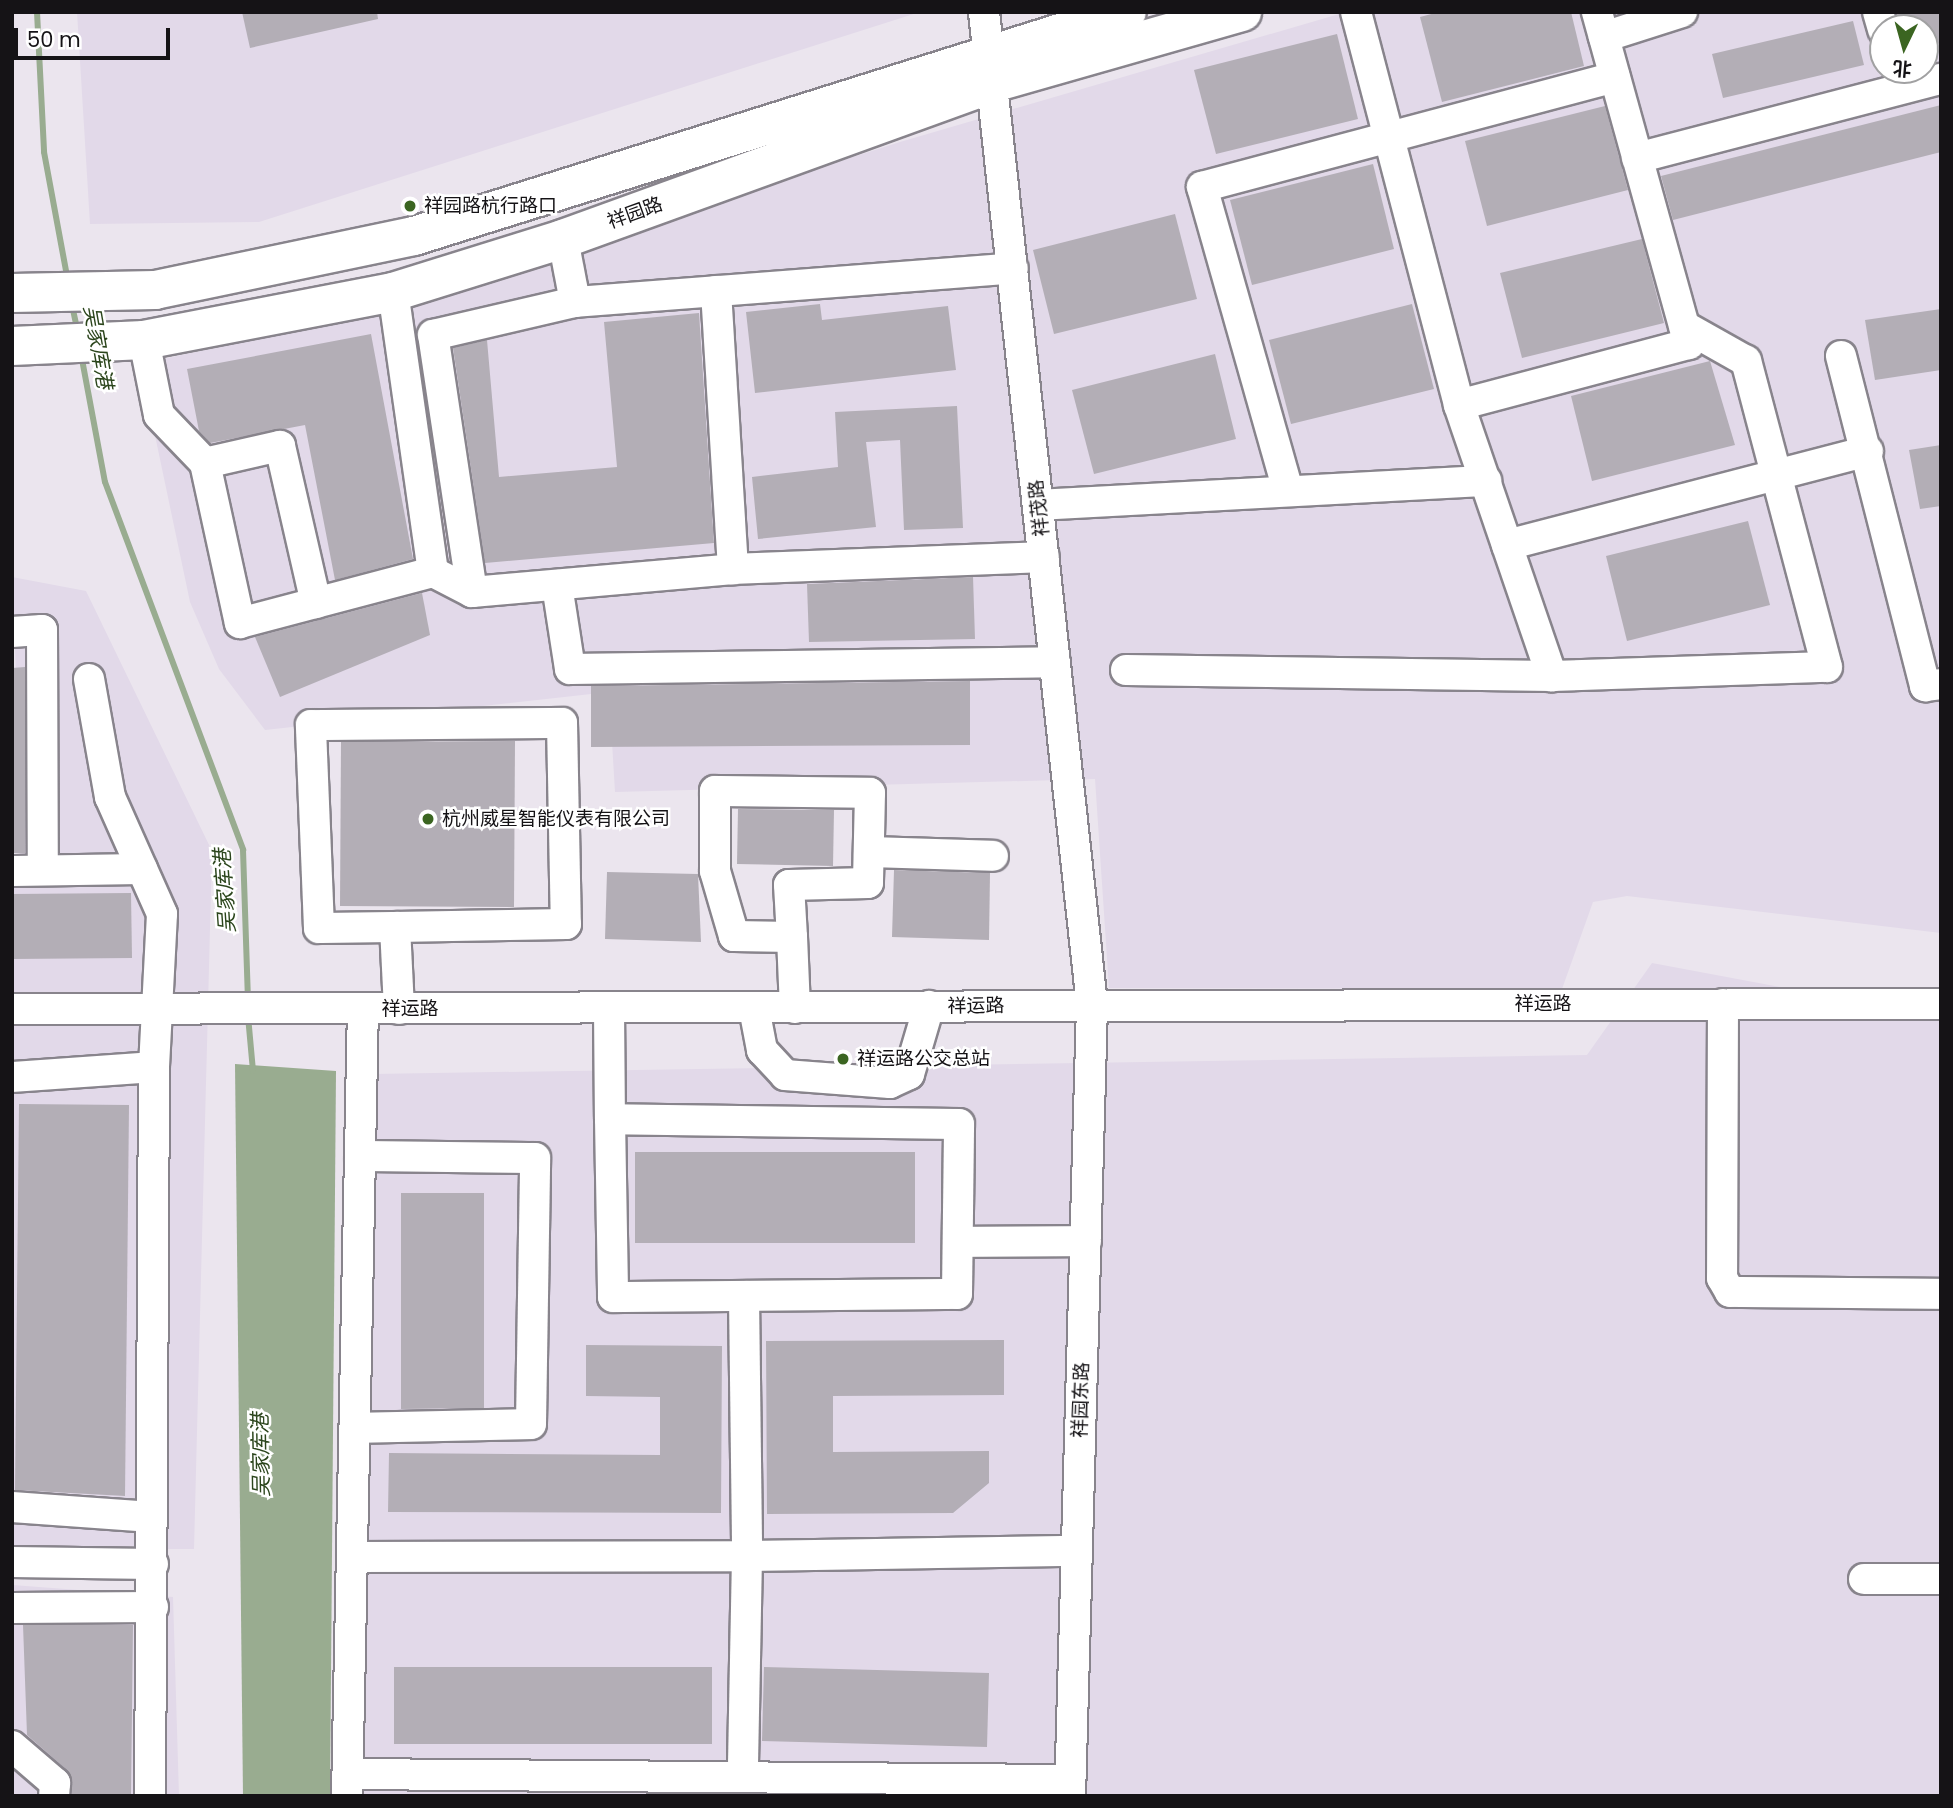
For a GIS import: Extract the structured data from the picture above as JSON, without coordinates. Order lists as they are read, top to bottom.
{
  "streets": {
    "main road": ["祥园路"],
    "street": ["祥茂路", "祥运路", "祥园东路"]
  },
  "crossings": [
    ["祥园路", "祥茂路"],
    ["祥茂路", "祥运路"],
    ["祥茂路", "祥园东路"],
    ["祥运路", "祥园东路"]
  ],
  "water": ["吴家库港"],
  "places": ["祥园路杭行路口", "杭州威星智能仪表有限公司", "祥运路公交总站"],
  "scale_bar": "50 m",
  "north": "bottom"
}
